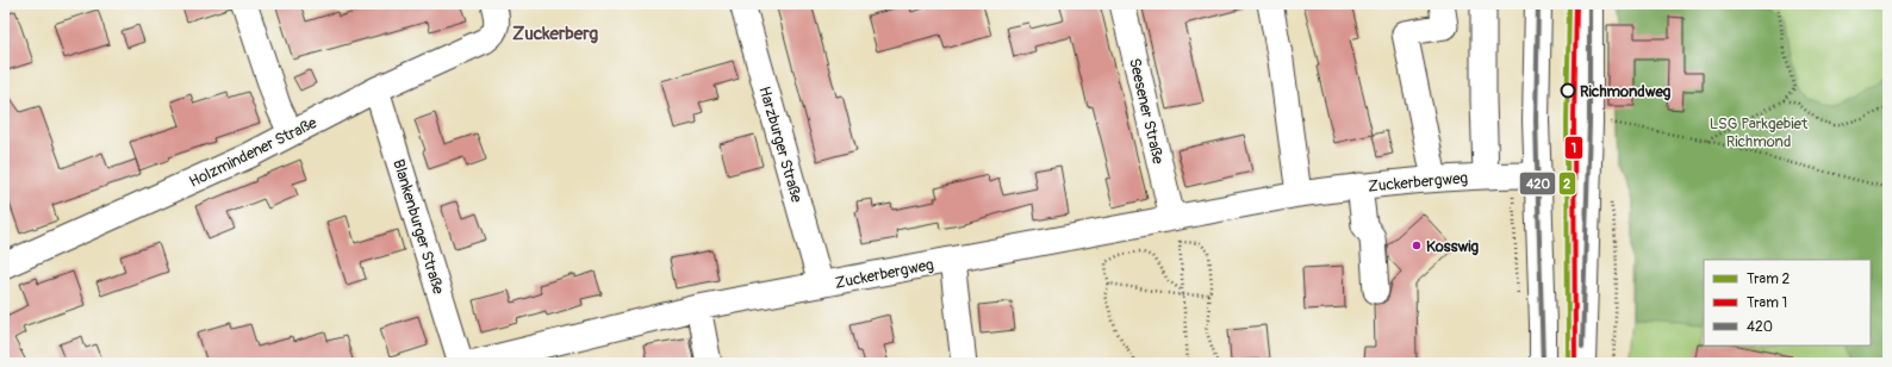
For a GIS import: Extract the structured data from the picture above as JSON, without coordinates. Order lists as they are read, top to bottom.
{
  "streets": {
    "street": [
      "Seesener Straße",
      "Harzburger Straße",
      "Holzmindener Straße",
      "Zuckerbergweg",
      "Blankenburger Straße"
    ]
  },
  "crossings": [
    ["Seesener Straße", "Zuckerbergweg"],
    ["Harzburger Straße", "Zuckerbergweg"],
    ["Holzmindener Straße", "Blankenburger Straße"]
  ],
  "districts": ["Zuckerberg"],
  "parks": ["LSG Parkgebiet Richmond"],
  "places": ["Richmondweg", "Kosswig"],
  "lines": ["tram line 2", "tram line 1", "transit line 420"],
  "legend": ["Tram 2", "Tram 1", "420"]
}
